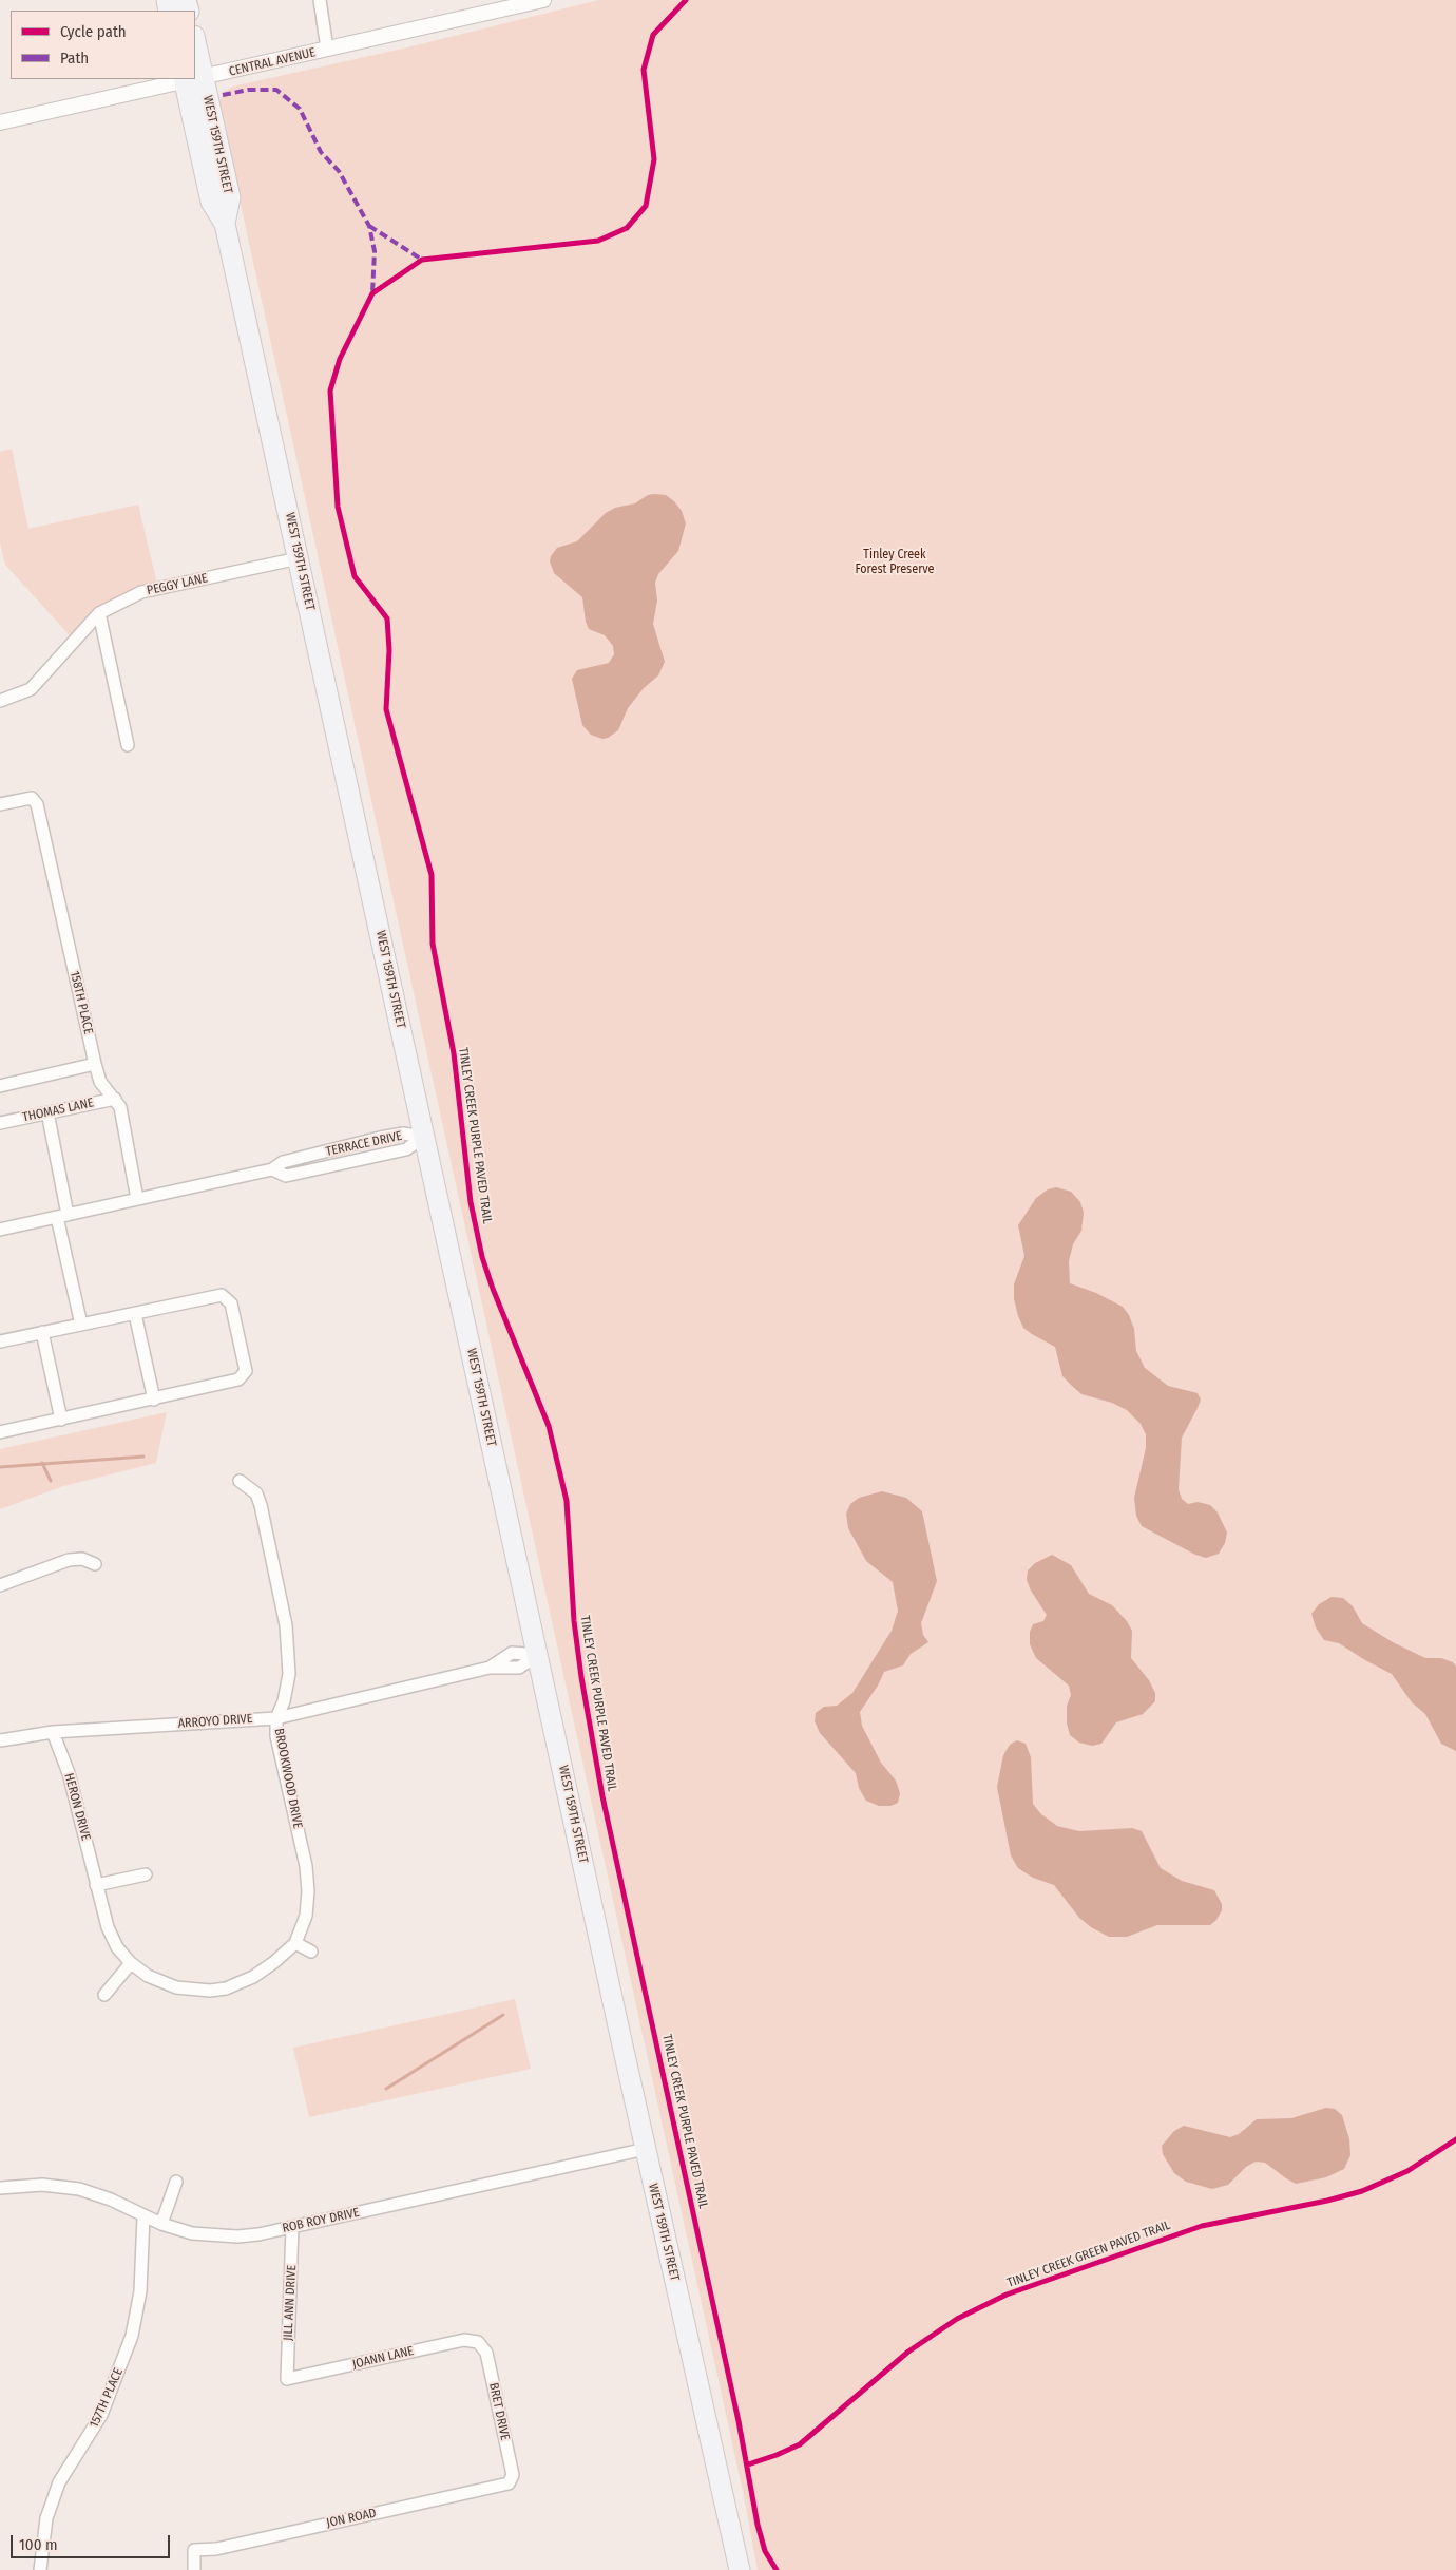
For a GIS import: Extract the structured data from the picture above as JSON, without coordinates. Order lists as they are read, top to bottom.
{
  "streets": {
    "main road": ["WEST 159TH STREET"],
    "street": [
      "CENTRAL AVENUE",
      "PEGGY LANE",
      "158TH PLACE",
      "THOMAS LANE",
      "TERRACE DRIVE",
      "ARROYO DRIVE",
      "BROOKWOOD DRIVE",
      "HERON DRIVE",
      "ROB ROY DRIVE",
      "JILL ANN DRIVE",
      "JOANN LANE",
      "157TH PLACE",
      "BRET DRIVE",
      "JON ROAD"
    ],
    "cycle path": ["TINLEY CREEK PURPLE PAVED TRAIL", "TINLEY CREEK GREEN PAVED TRAIL"]
  },
  "crossings": [
    ["CENTRAL AVENUE", "WEST 159TH STREET"],
    ["WEST 159TH STREET", "PEGGY LANE"],
    ["WEST 159TH STREET", "TERRACE DRIVE"],
    ["WEST 159TH STREET", "ARROYO DRIVE"],
    ["WEST 159TH STREET", "ROB ROY DRIVE"],
    ["158TH PLACE", "THOMAS LANE"],
    ["158TH PLACE", "TERRACE DRIVE"],
    ["ARROYO DRIVE", "BROOKWOOD DRIVE"],
    ["ARROYO DRIVE", "HERON DRIVE"],
    ["BROOKWOOD DRIVE", "HERON DRIVE"],
    ["ROB ROY DRIVE", "JILL ANN DRIVE"],
    ["ROB ROY DRIVE", "157TH PLACE"],
    ["JILL ANN DRIVE", "JOANN LANE"],
    ["JOANN LANE", "BRET DRIVE"],
    ["BRET DRIVE", "JON ROAD"]
  ],
  "parks": ["Tinley Creek Forest Preserve"],
  "legend": ["Cycle path", "Path"],
  "scale_bar": "100 m"
}
